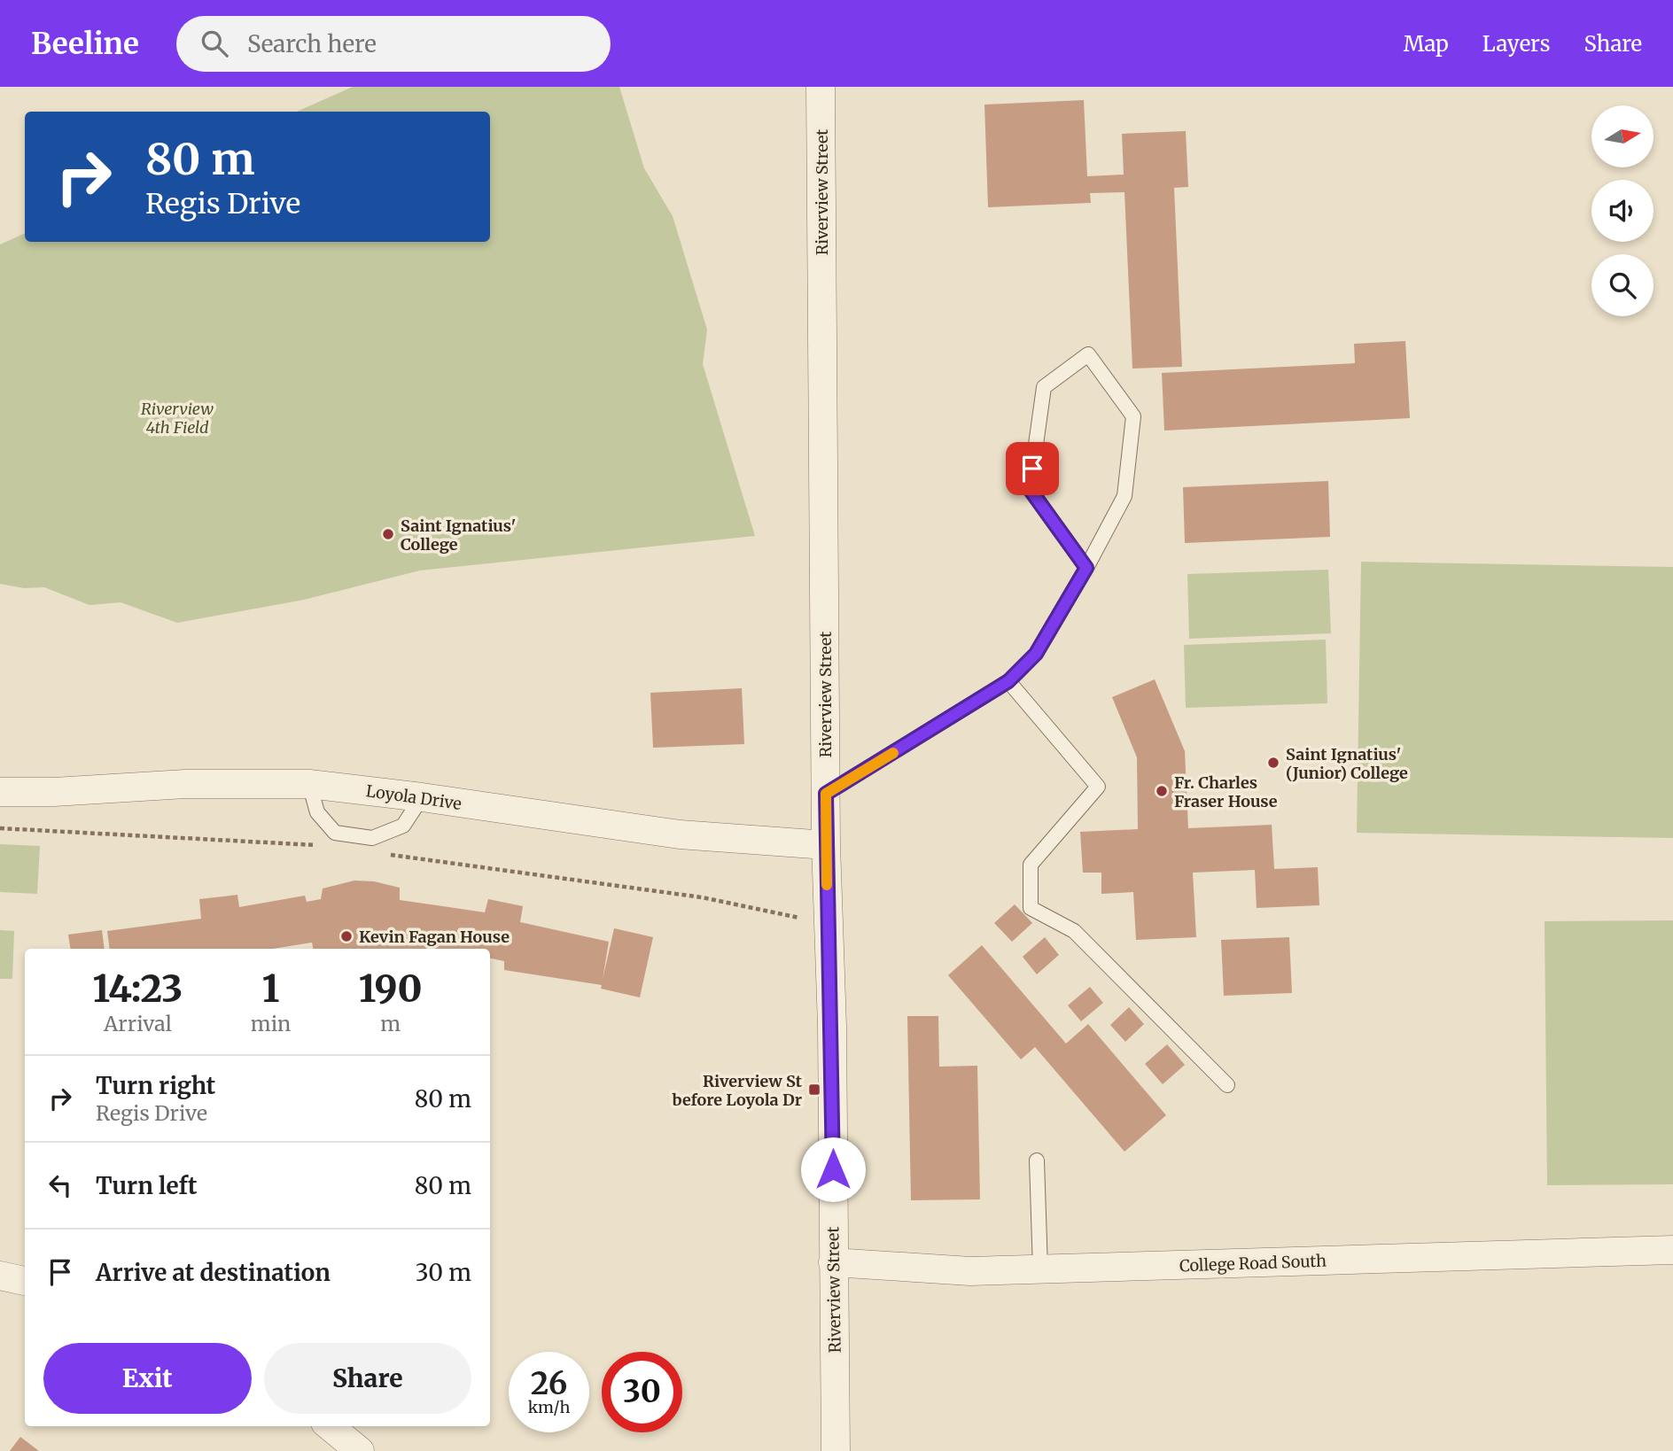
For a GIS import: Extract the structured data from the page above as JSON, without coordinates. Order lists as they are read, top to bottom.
{
  "streets": {
    "street": ["Riverview Street", "Loyola Drive", "College Road South"]
  },
  "crossings": [
    ["Riverview Street", "Loyola Drive"],
    ["Riverview Street", "College Road South"]
  ],
  "parks": ["Riverview 4th Field"],
  "places": {
    "other": [
      "Saint Ignatius' College",
      "Saint Ignatius' (Junior) College",
      "Fr. Charles Fraser House",
      "Kevin Fagan House"
    ],
    "transit": ["Riverview St before Loyola Dr"]
  },
  "north": "right",
  "page": {
    "header": "Beeline",
    "search": "Search here",
    "nav": ["Map", "Layers", "Share"],
    "turn": ["80 m", "Regis Drive"],
    "eta": [
      "14:23",
      "Arrival",
      "1",
      "min",
      "190",
      "m"
    ],
    "list": [
      {
        "name": "Turn right",
        "note": "Regis Drive",
        "value": "80 m"
      },
      {
        "name": "Turn left",
        "value": "80 m"
      },
      {
        "name": "Arrive at destination",
        "value": "30 m"
      }
    ],
    "buttons": ["Exit", "Share"],
    "speed": "26 km/h",
    "limit": "30"
  }
}
